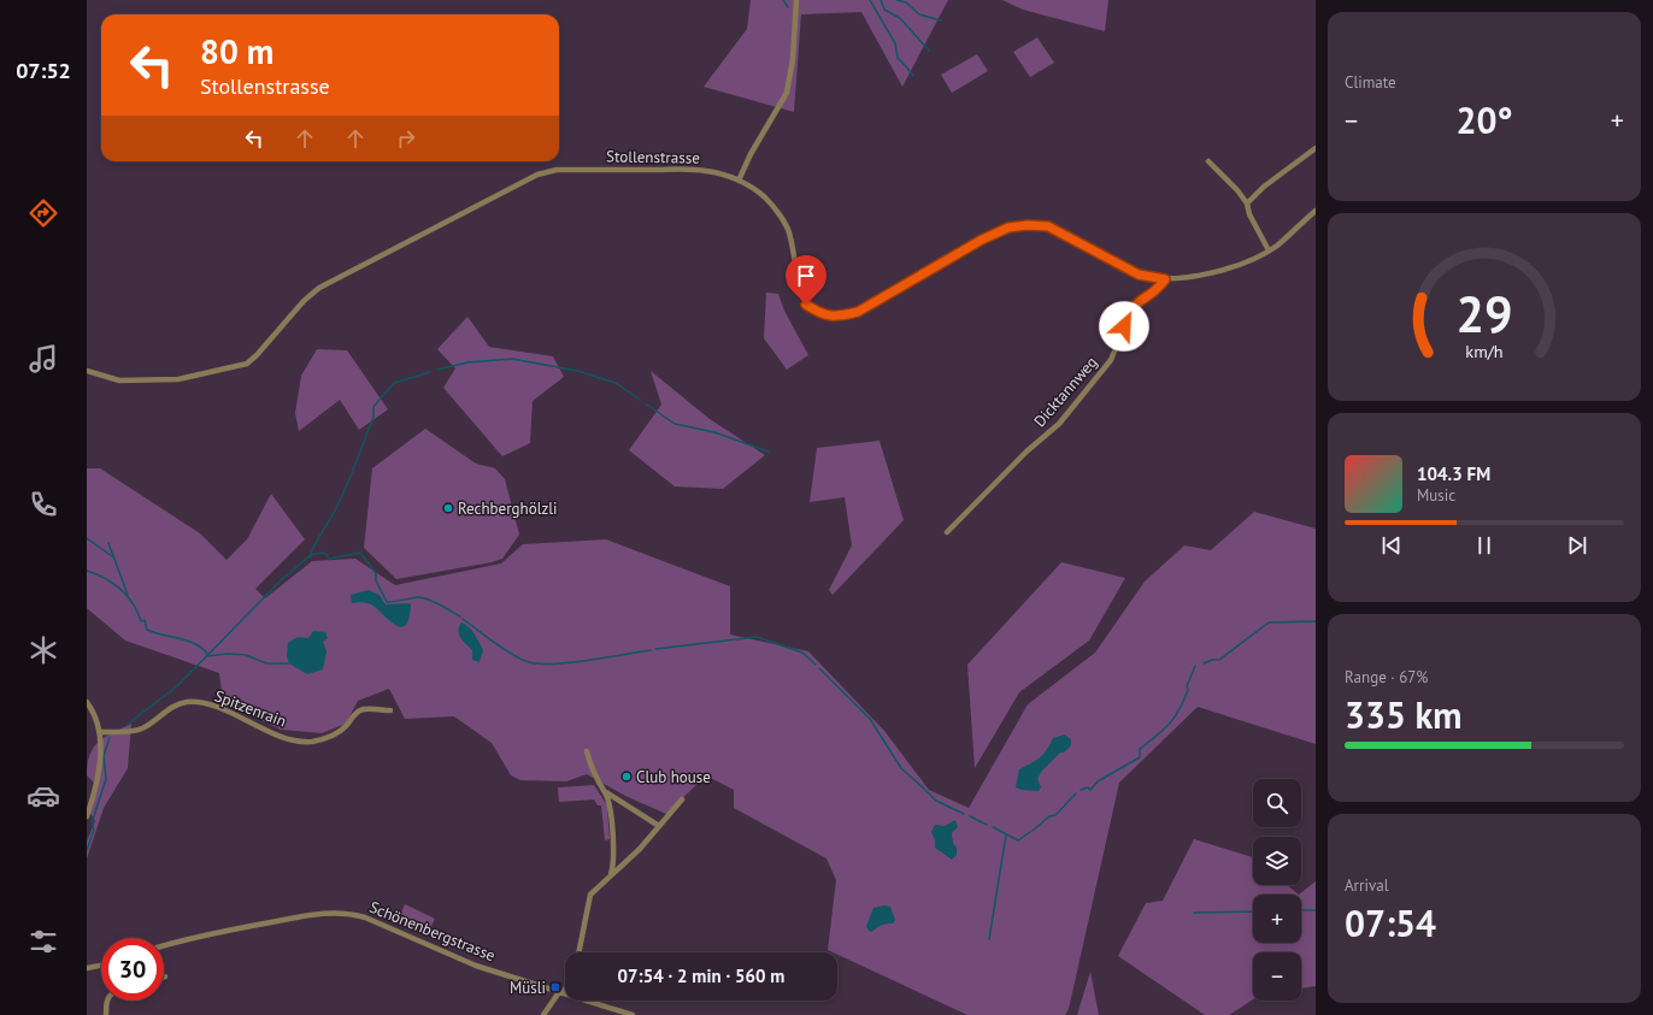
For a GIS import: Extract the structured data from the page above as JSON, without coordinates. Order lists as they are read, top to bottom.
{
  "streets": {
    "street": [
      "Stollenstrasse",
      "Dicktannweg",
      "Spitzenrain",
      "Schönenbergstrasse"
    ]
  },
  "crossings": [
    ["Stollenstrasse", "Dicktannweg"]
  ],
  "places": {
    "other": ["Rechberghölzli", "Club house"],
    "transit": ["Müsli"]
  },
  "page": {
    "tabs": "07:52",
    "tile": [
      "Climate",
      ["Range · 67%", "335 km"],
      ["Arrival", "07:54"]
    ],
    "turn": ["80 m", "Stollenstrasse"],
    "heat": ["−", "20°", "+"],
    "song": ["104.3 FM", "Music"],
    "map_buttons": ["+", "−"],
    "limit": "30",
    "trip": "07:54 · 2 min · 560 m",
    "gauge": ["29", "km/h"]
  }
}
